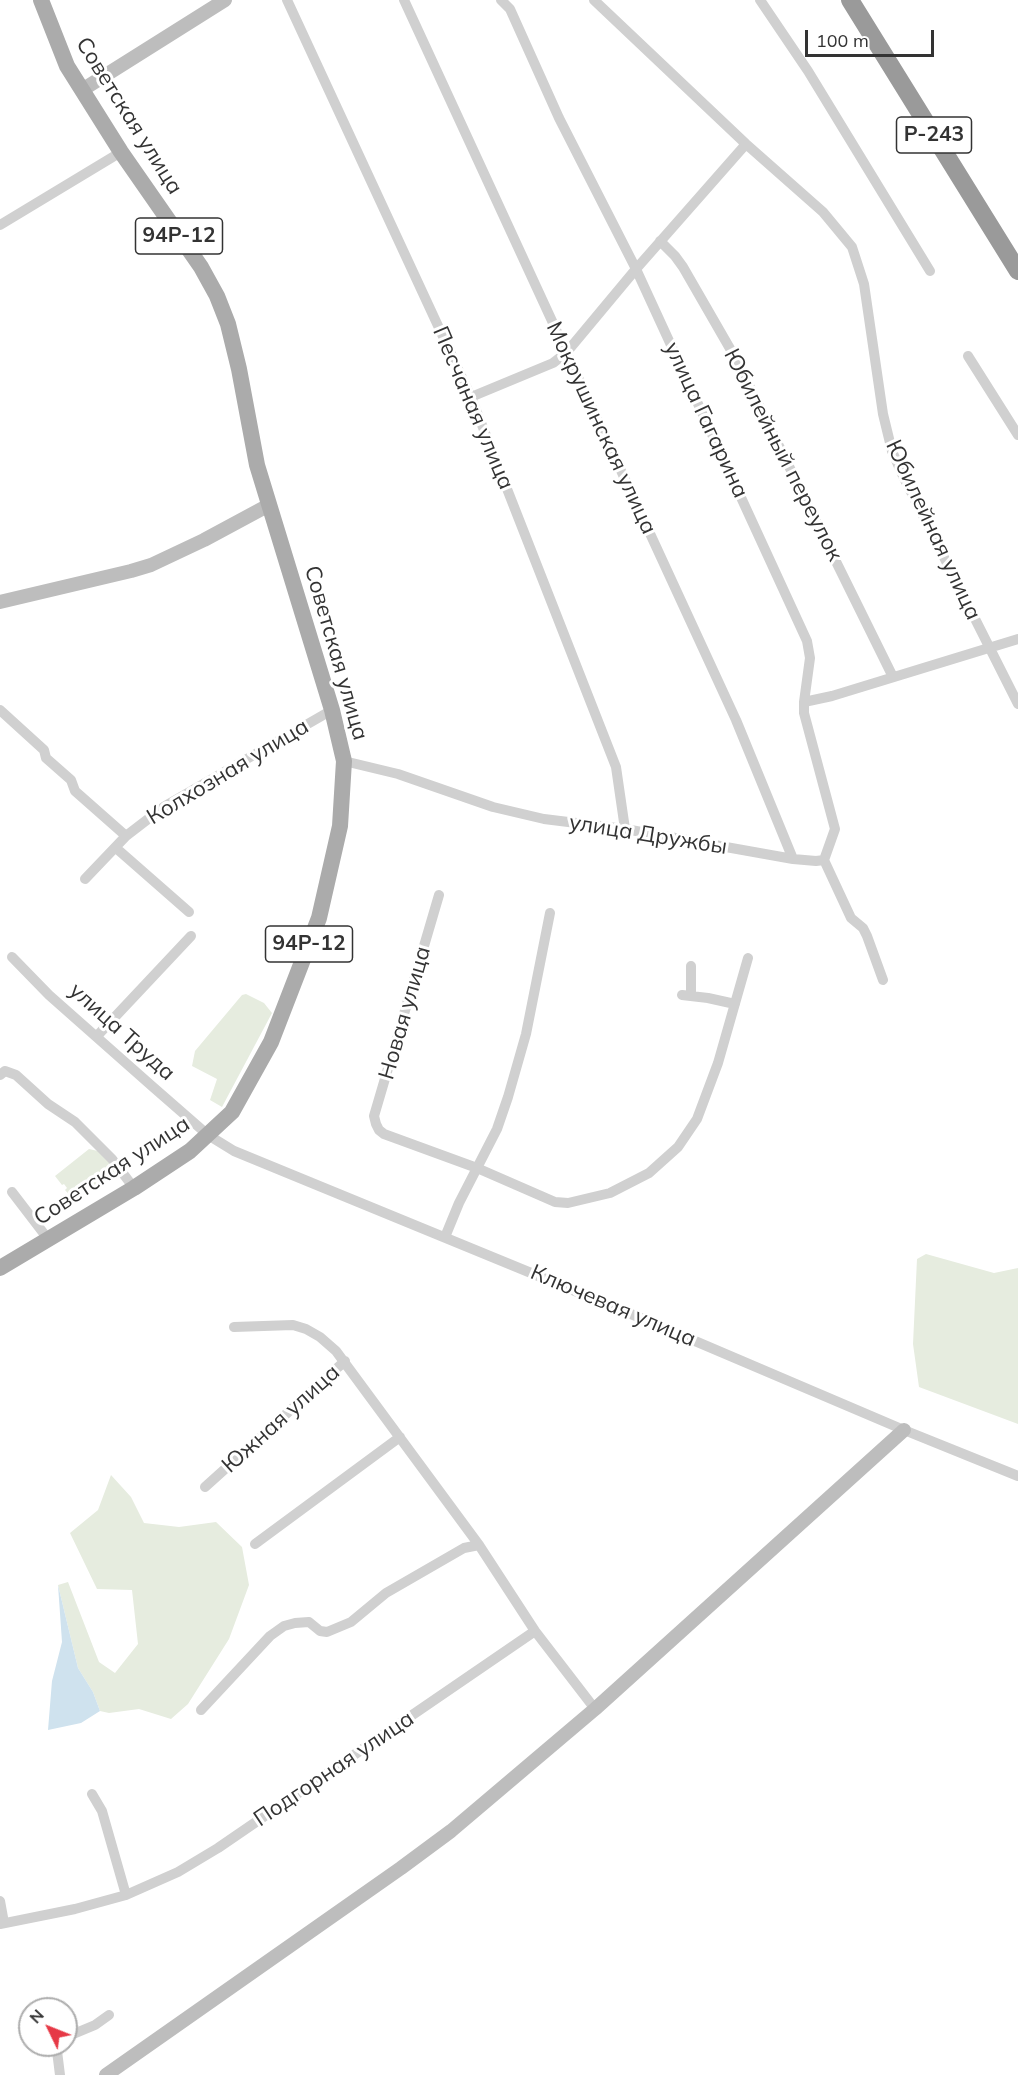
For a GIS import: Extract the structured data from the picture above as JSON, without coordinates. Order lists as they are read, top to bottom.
{
  "streets": {
    "highway": ["Р-243"],
    "main road": ["Советская улица", "94Р-12"],
    "street": [
      "Песчаная улица",
      "улица Гагарина",
      "Мокрушинская улица",
      "Юбилейный переулок",
      "Юбилейная улица",
      "Колхозная улица",
      "улица Дружбы",
      "Новая улица",
      "улица Труда",
      "Ключевая улица",
      "Южная улица",
      "Подгорная улица"
    ]
  },
  "crossings": [
    ["Советская улица", "Колхозная улица"],
    ["Советская улица", "улица Дружбы"],
    ["Советская улица", "улица Труда"],
    ["Советская улица", "Ключевая улица"],
    ["Песчаная улица", "улица Дружбы"],
    ["улица Гагарина", "улица Дружбы"],
    ["Мокрушинская улица", "улица Дружбы"],
    ["улица Труда", "Ключевая улица"]
  ],
  "scale_bar": "100 m",
  "north": "top left"
}
